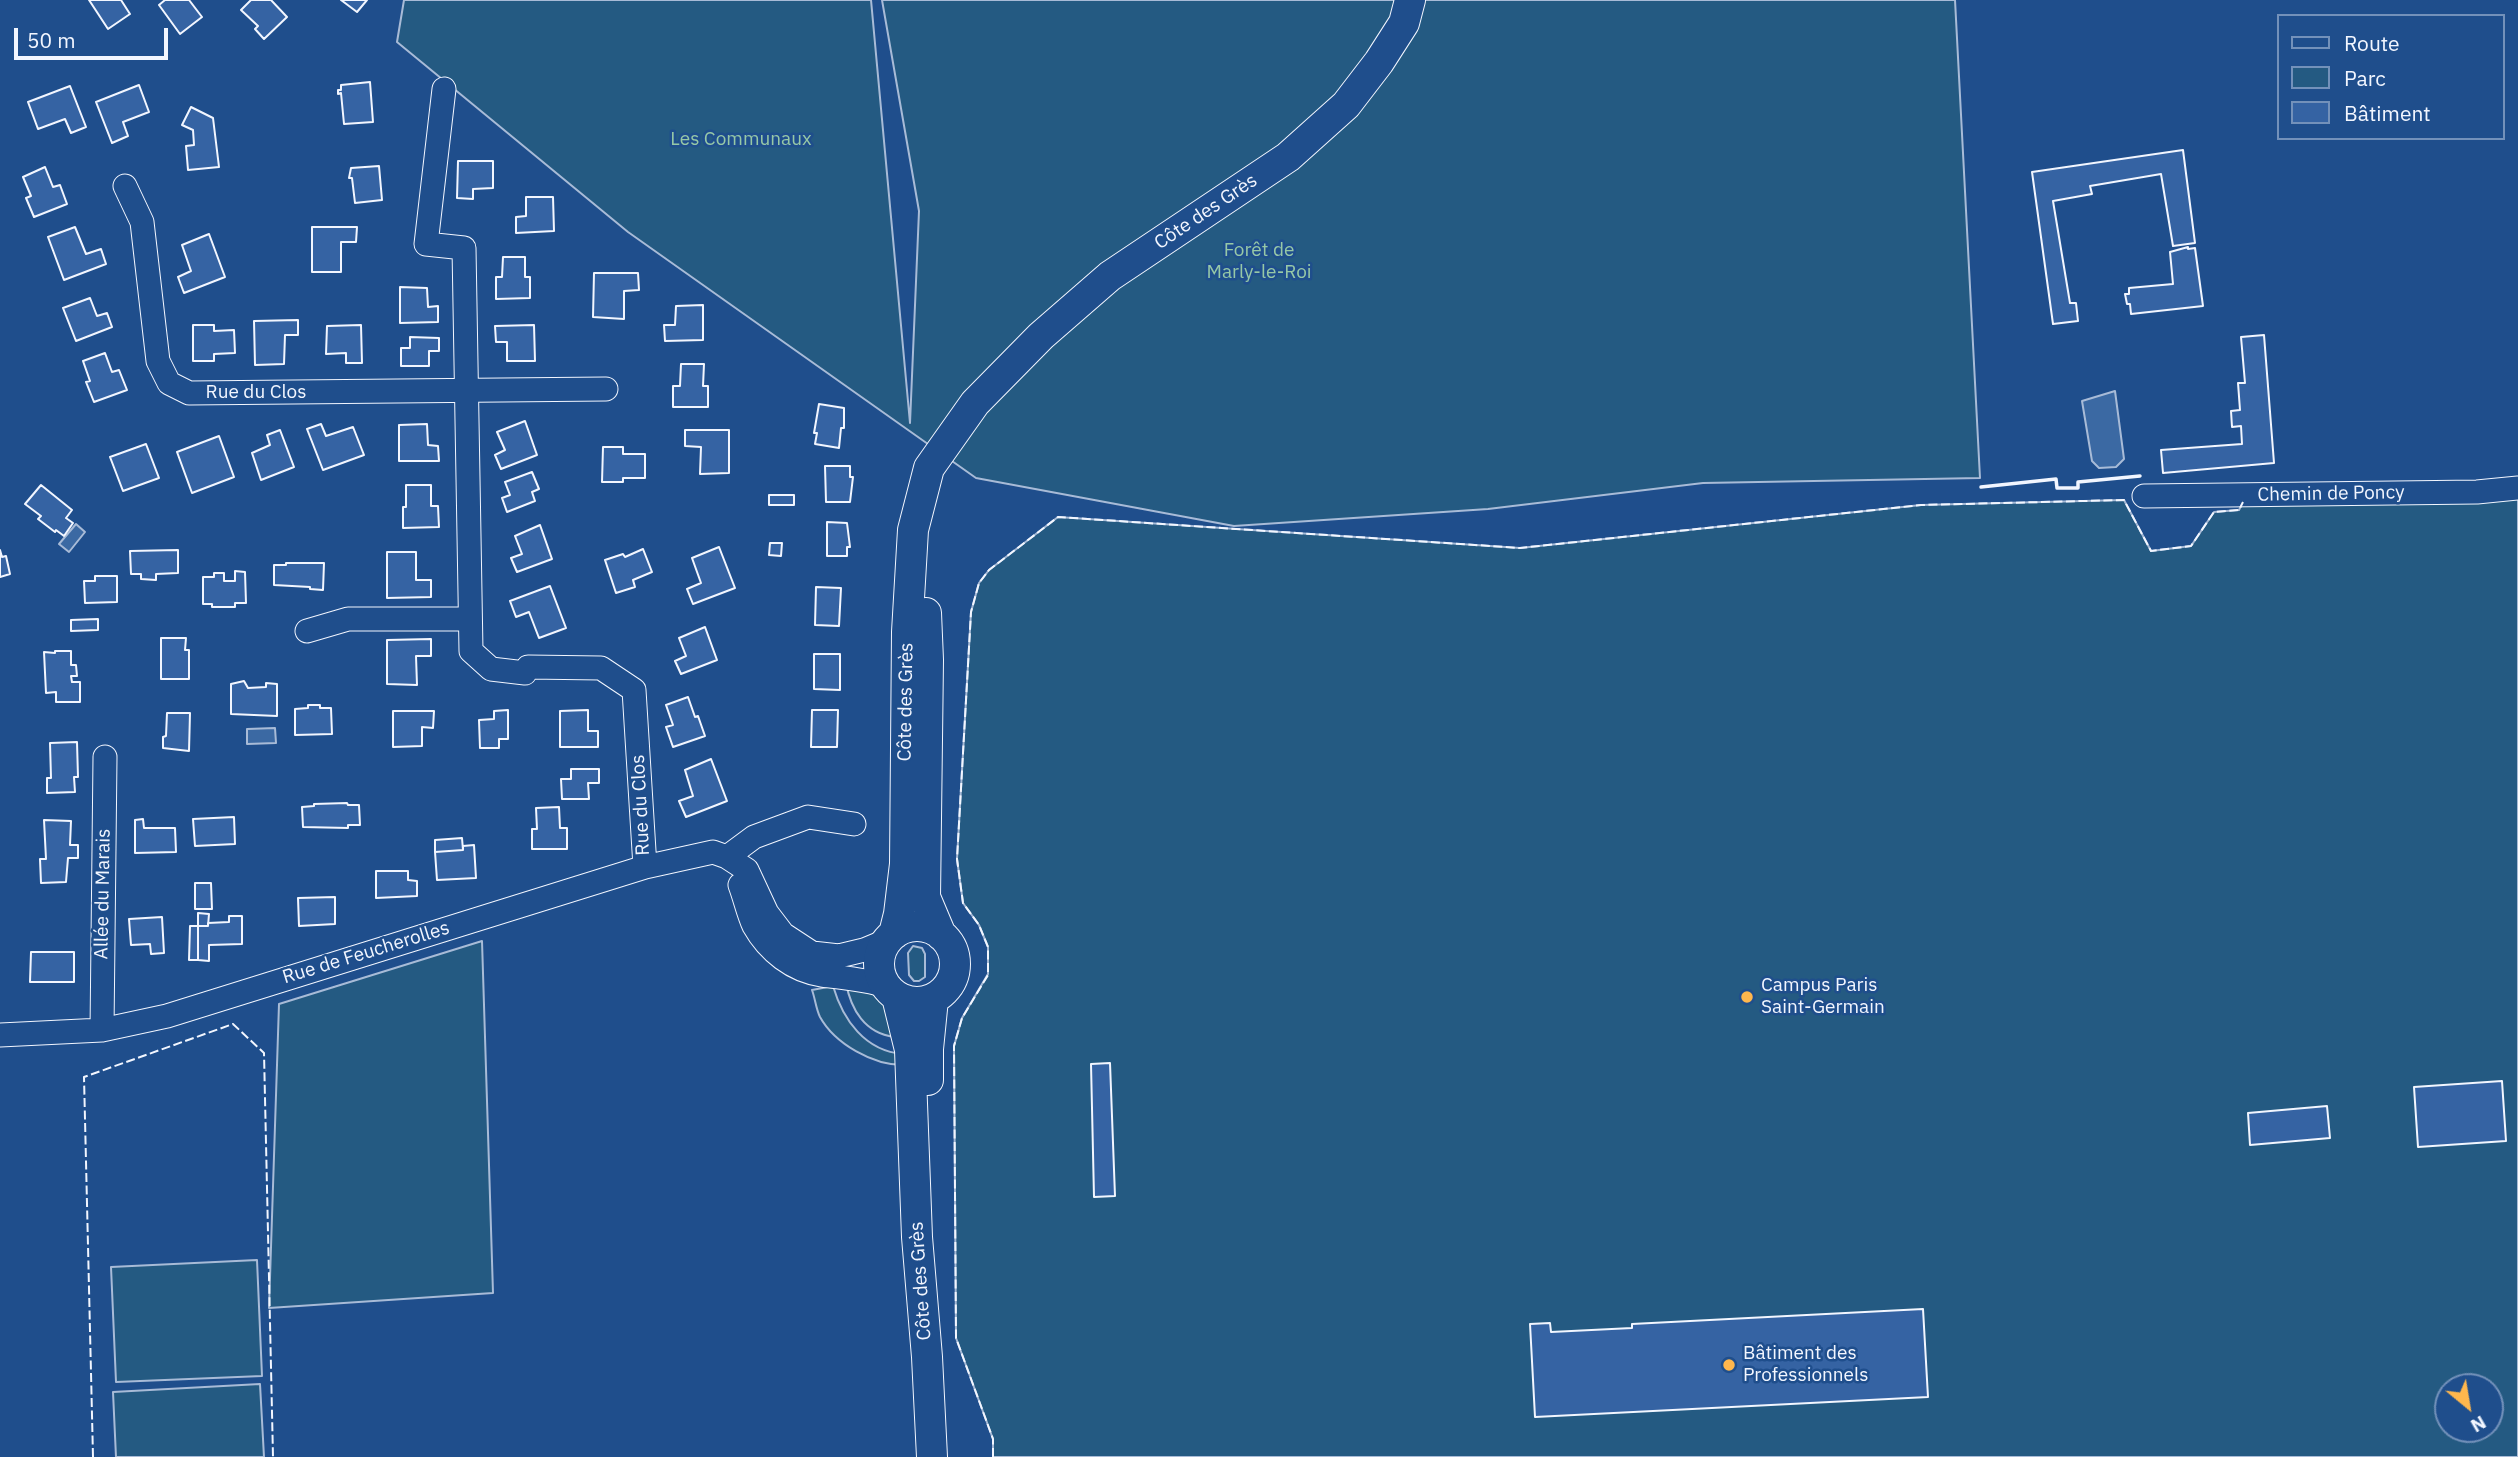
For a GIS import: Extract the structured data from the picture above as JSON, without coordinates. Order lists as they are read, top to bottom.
{
  "streets": {
    "main road": ["Côte des Grès"],
    "street": [
      "Rue du Clos",
      "Chemin de Poncy",
      "Allée du Marais",
      "Rue de Feucherolles"
    ]
  },
  "crossings": [
    ["Rue du Clos", "Rue de Feucherolles"],
    ["Allée du Marais", "Rue de Feucherolles"]
  ],
  "parks": ["Les Communaux", "Forêt de Marly-le-Roi"],
  "places": ["Campus Paris Saint-Germain", "Bâtiment des Professionnels"],
  "legend": ["Route", "Parc", "Bâtiment"],
  "scale_bar": "50 m",
  "north": "bottom right"
}
